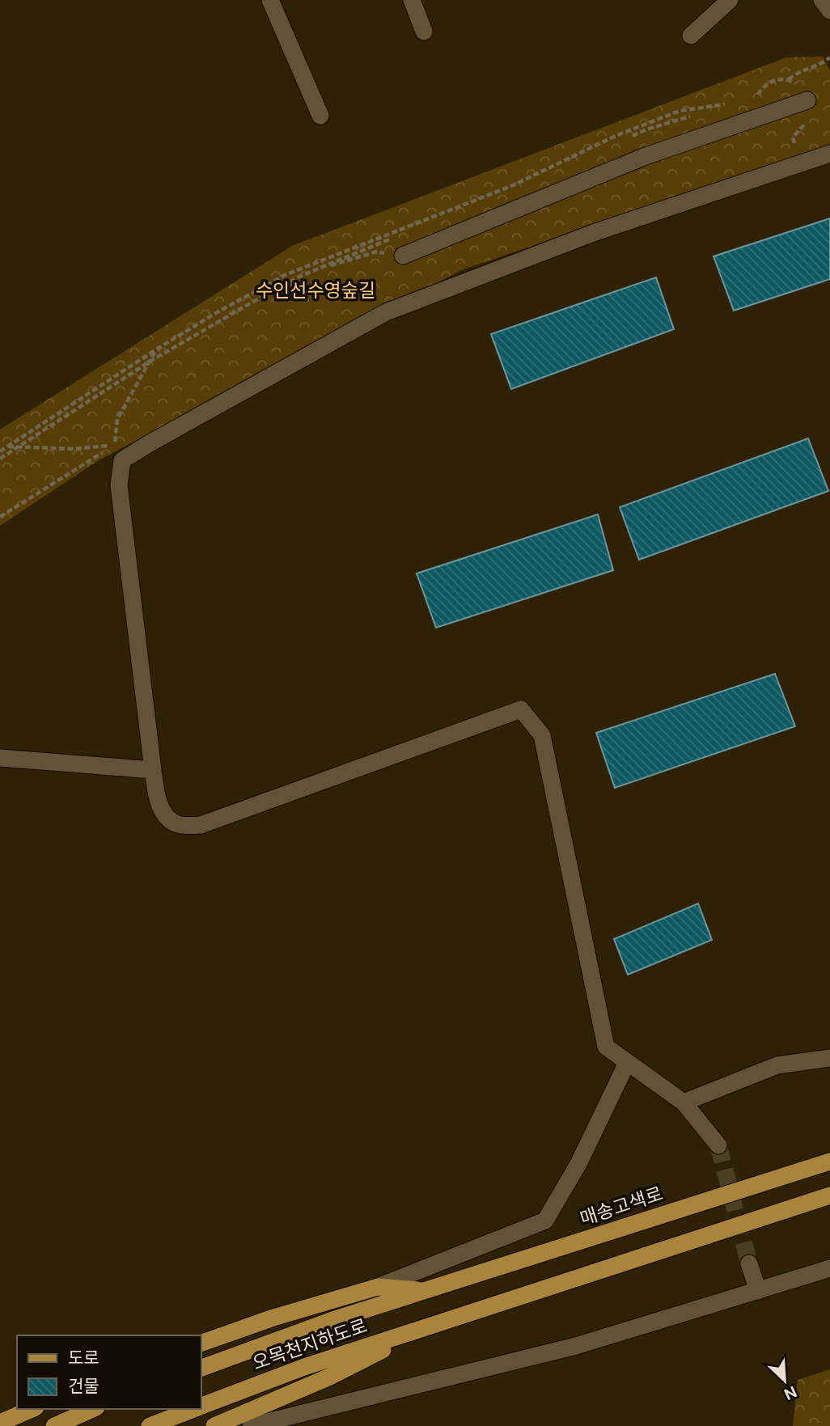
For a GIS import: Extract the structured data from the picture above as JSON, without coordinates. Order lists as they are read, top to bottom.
{
  "streets": {
    "main road": ["매송고색로", "오목천지하도로"]
  },
  "crossings": [
    ["매송고색로", "오목천지하도로"]
  ],
  "parks": ["수인선수영숲길"],
  "legend": ["도로", "건물"],
  "north": "bottom right"
}
